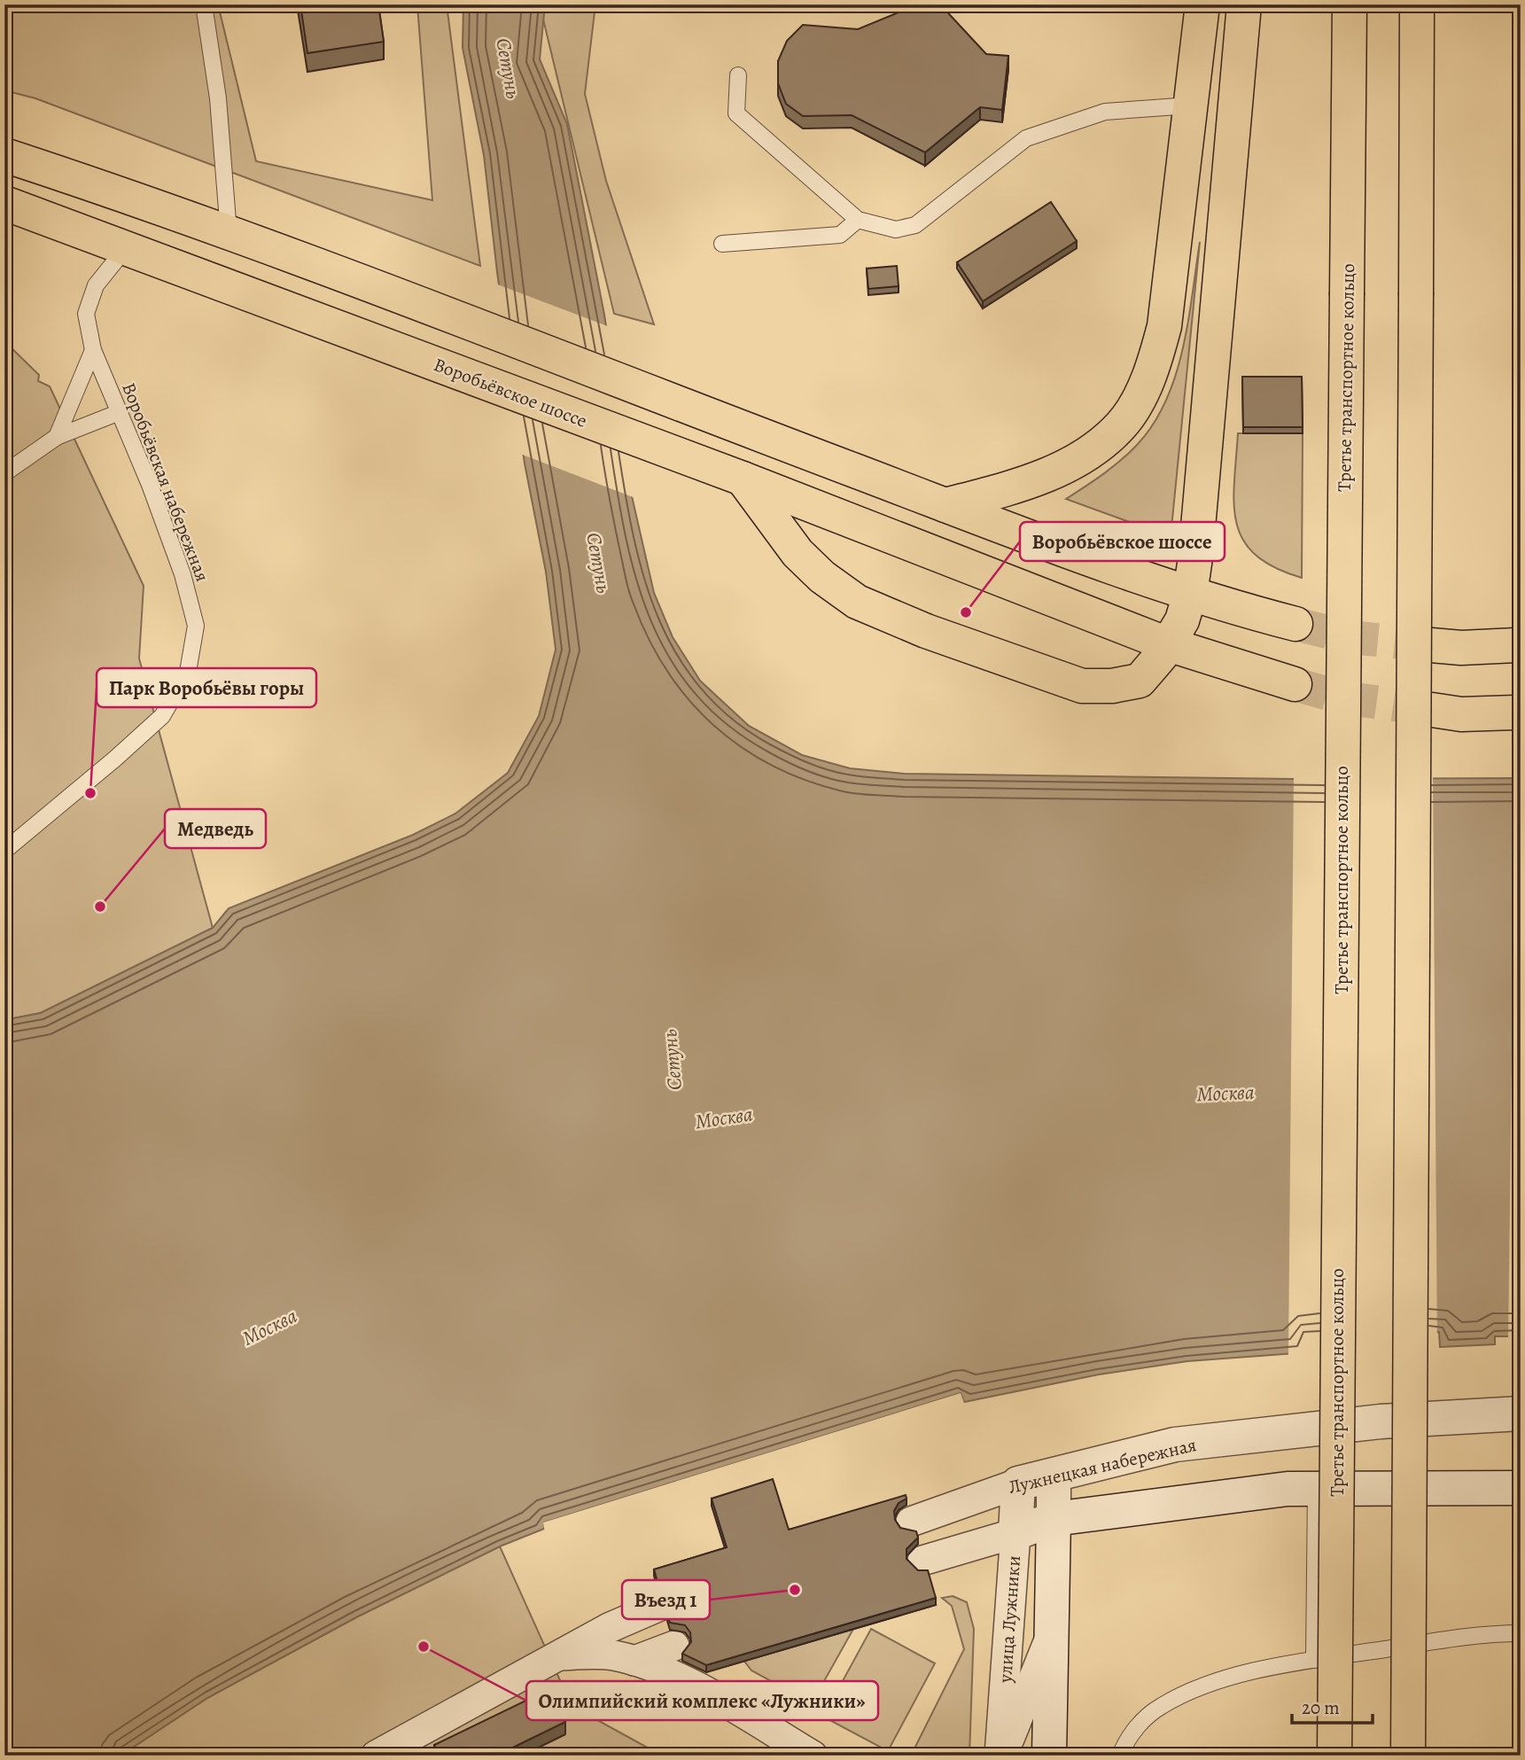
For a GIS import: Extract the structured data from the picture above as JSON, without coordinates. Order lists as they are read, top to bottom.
{
  "streets": {
    "main road": [
      "Третье транспортное кольцо",
      "Воробьёвское шоссе",
      "Лужнецкая набережная",
      "улица Лужники"
    ],
    "lane": ["Воробьёвская набережная"]
  },
  "crossings": [
    ["Воробьёвское шоссе", "Воробьёвская набережная"],
    ["Лужнецкая набережная", "улица Лужники"]
  ],
  "water": ["Сетунь", "Москва"],
  "places": [
    "Воробьёвское шоссе",
    "Парк Воробьёвы горы",
    "Медведь",
    "Въезд 1",
    "Олимпийский комплекс «Лужники»"
  ],
  "scale_bar": "20 m"
}
